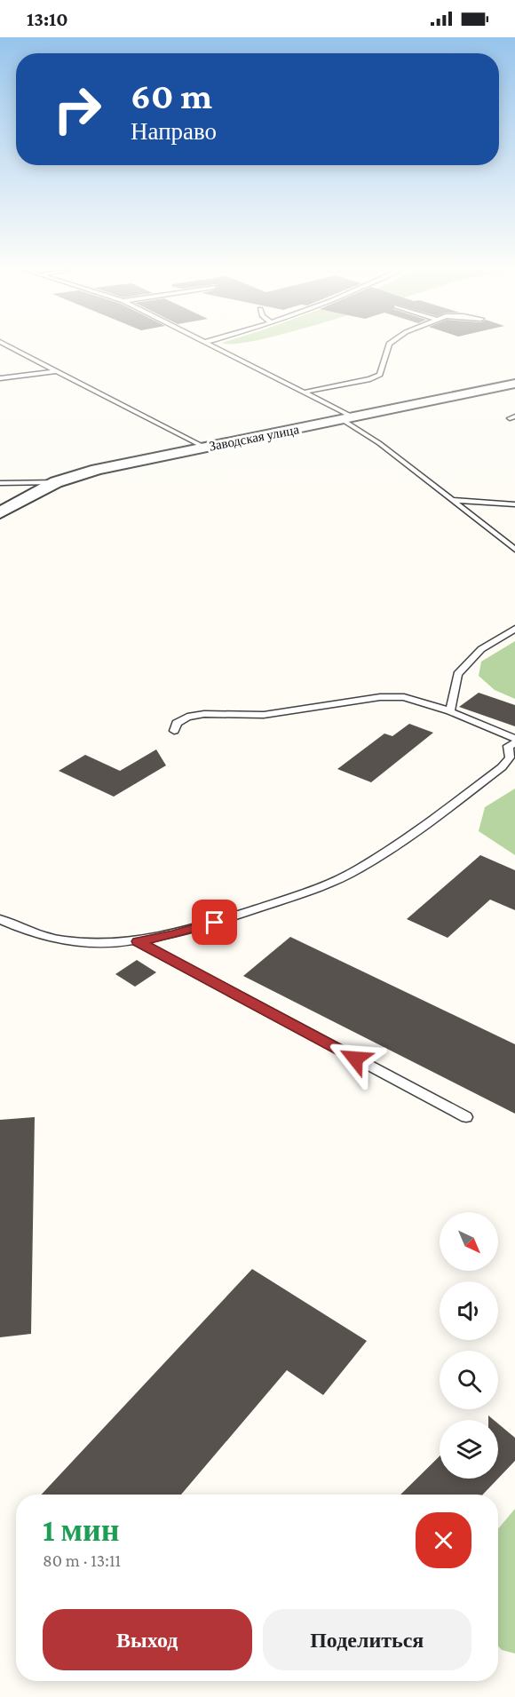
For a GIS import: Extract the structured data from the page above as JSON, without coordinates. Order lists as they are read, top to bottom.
{
  "streets": {
    "street": ["Заводская улица"]
  },
  "north": "bottom right",
  "page": {
    "status": "13:10",
    "turn": ["60 m", "Направо"],
    "heading": ["1 мин", "80 m · 13:11"],
    "buttons": ["Выход", "Поделиться"]
  }
}
